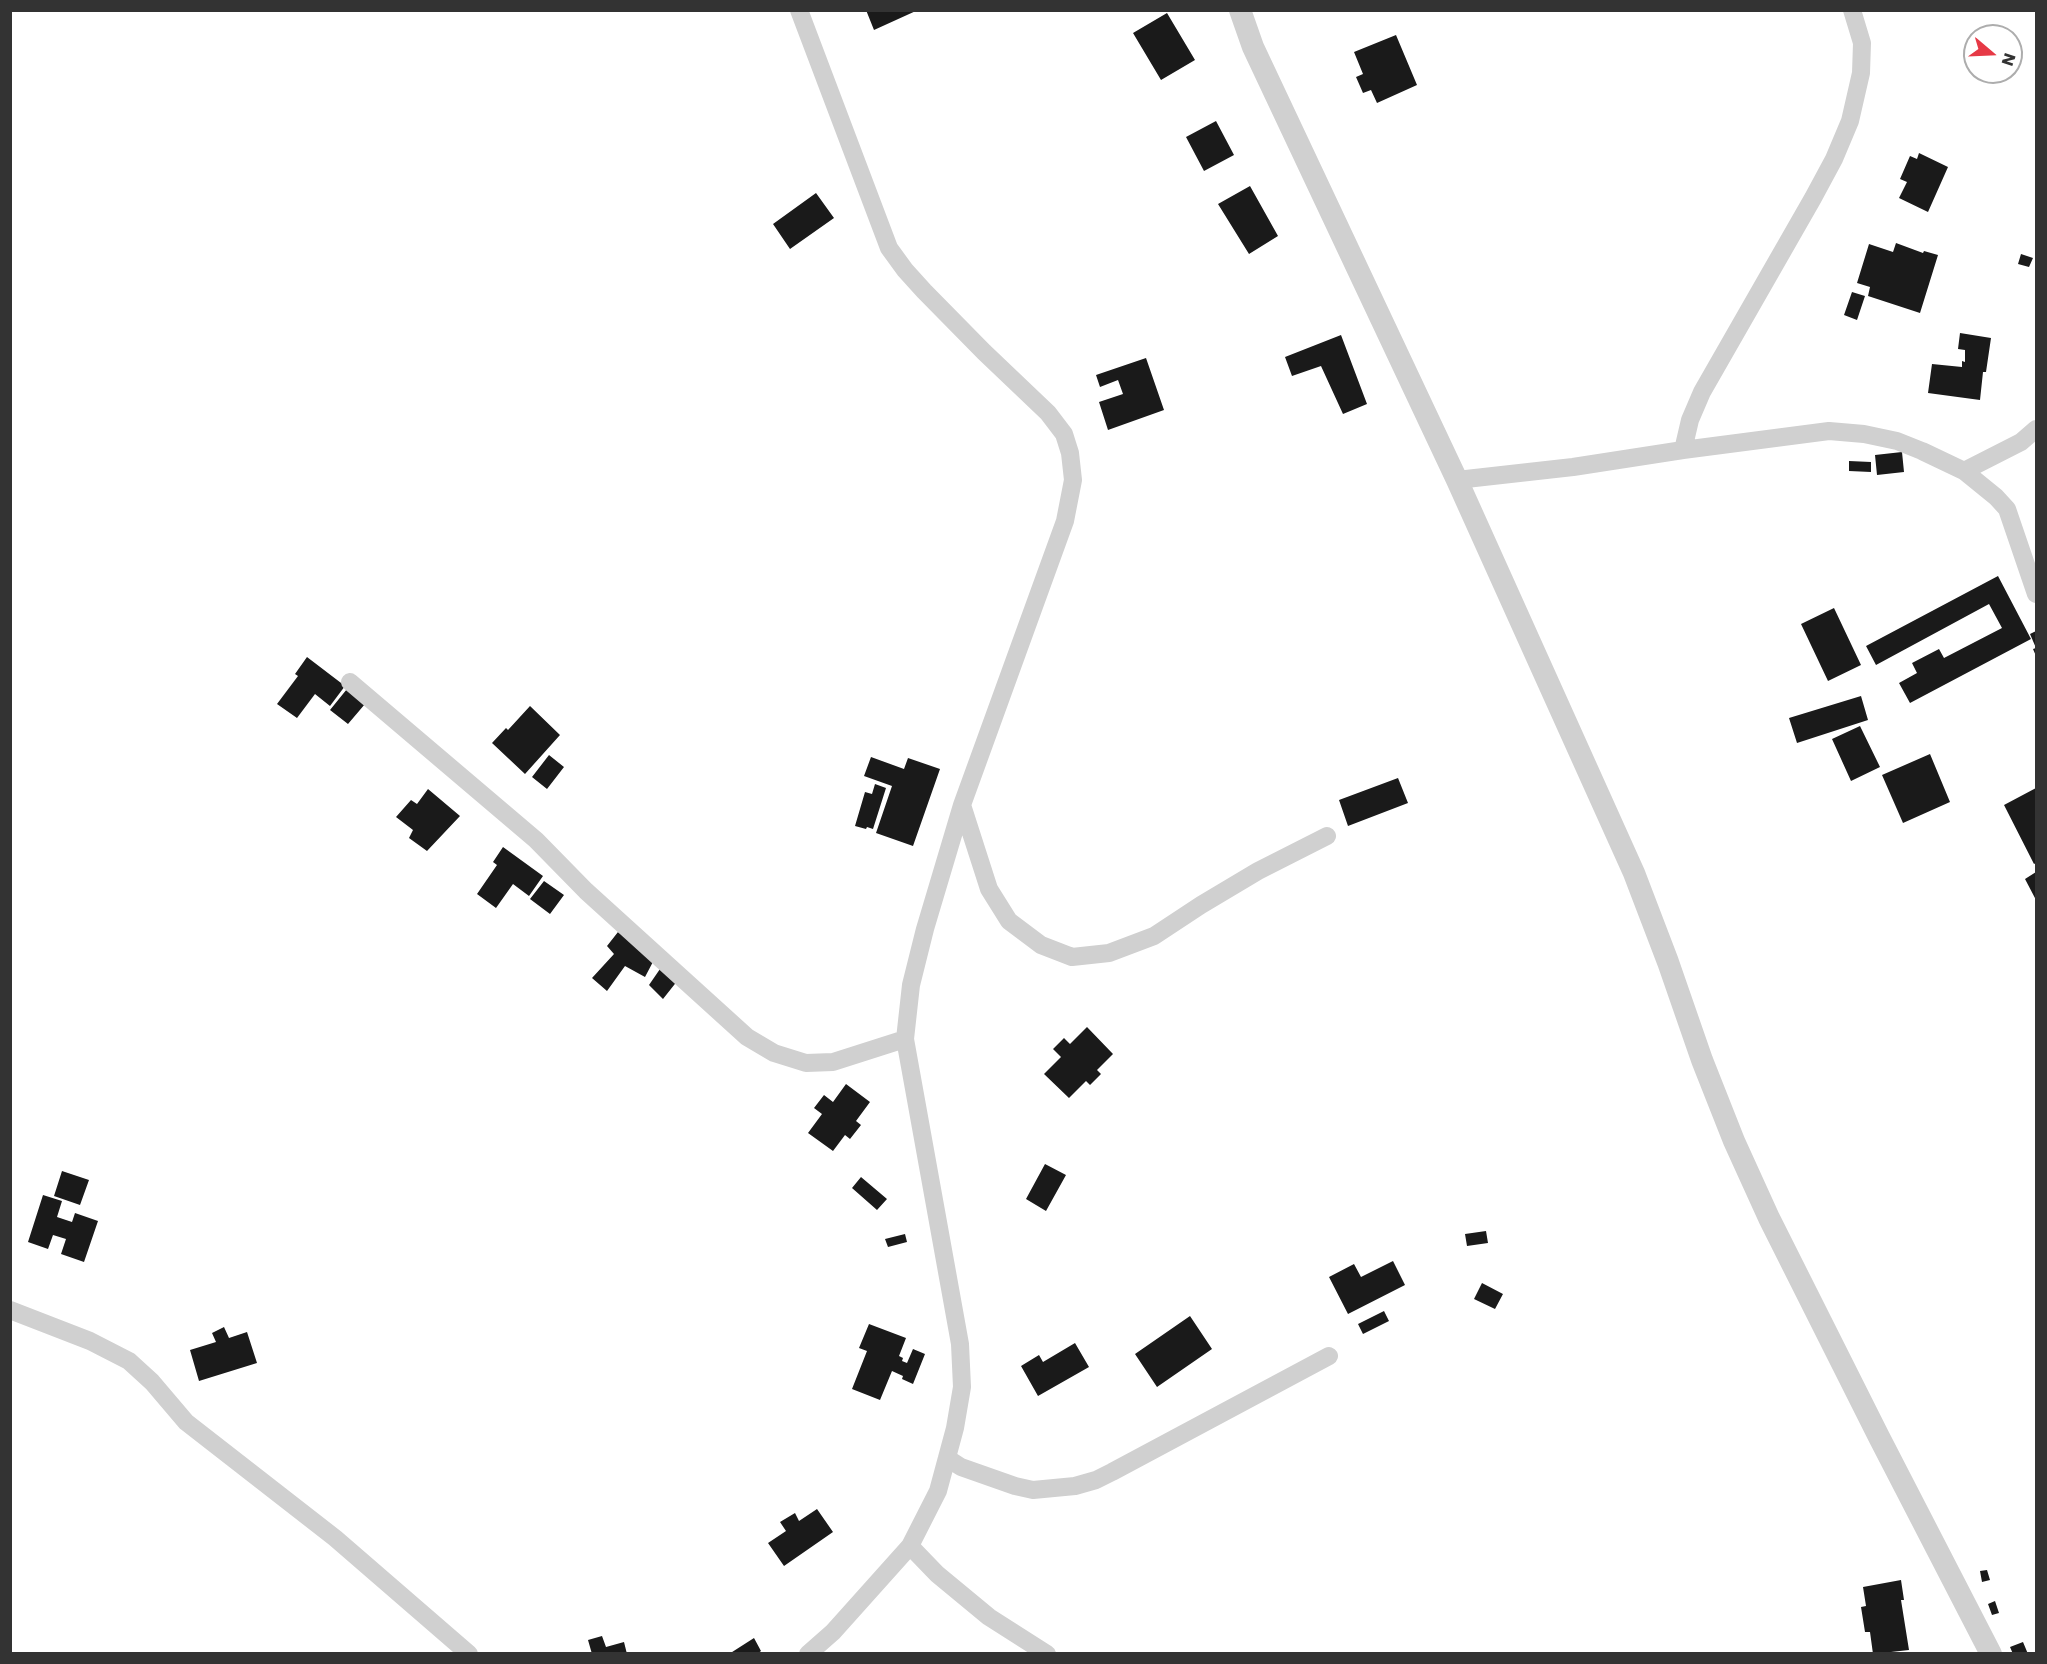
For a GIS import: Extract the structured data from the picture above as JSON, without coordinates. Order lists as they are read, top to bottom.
{
  "north": "right"
}
